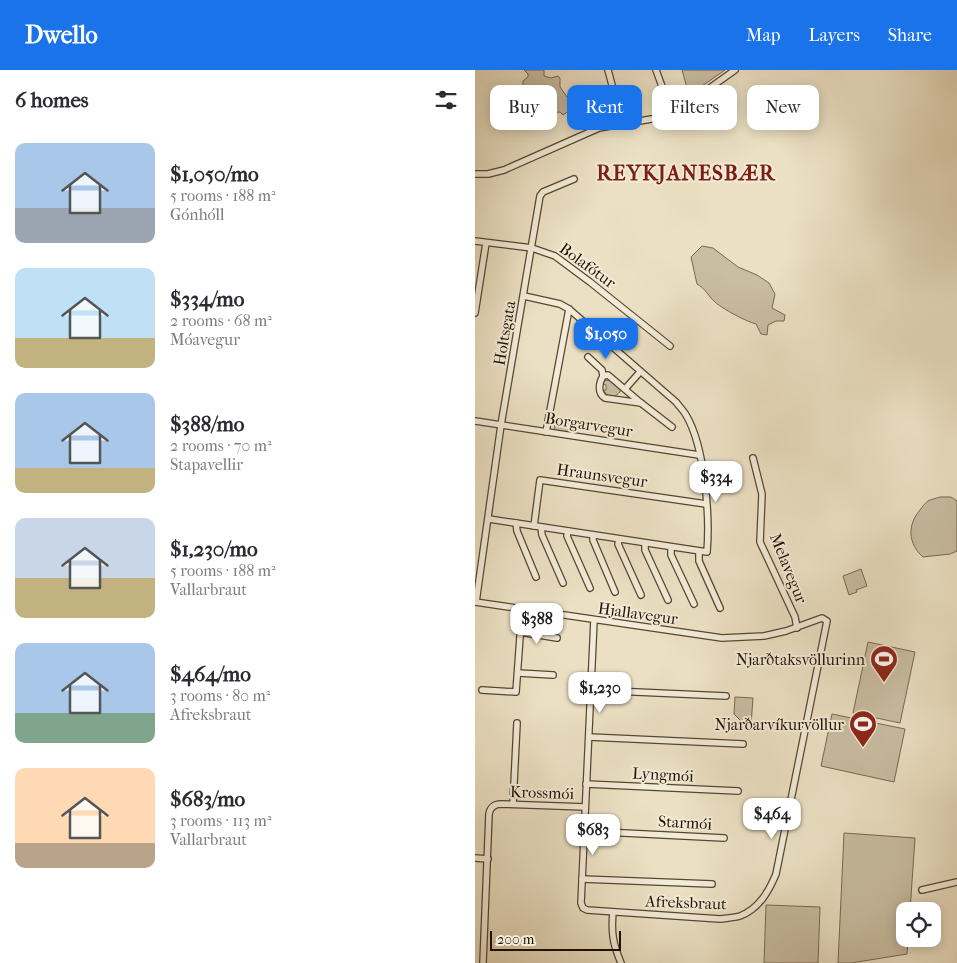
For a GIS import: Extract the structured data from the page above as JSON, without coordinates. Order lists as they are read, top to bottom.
{
  "streets": {
    "street": [
      "Bolafótur",
      "Holtsgata",
      "Borgarvegur",
      "Hraunsvegur",
      "Melavegur",
      "Hjallavegur",
      "Lyngmói",
      "Krossmói",
      "Starmói",
      "Afreksbraut"
    ]
  },
  "crossings": [
    ["Bolafótur", "Holtsgata"],
    ["Holtsgata", "Borgarvegur"],
    ["Holtsgata", "Hjallavegur"],
    ["Melavegur", "Hjallavegur"],
    ["Melavegur", "Afreksbraut"],
    ["Hjallavegur", "Afreksbraut"]
  ],
  "districts": ["REYKJANESBÆR"],
  "places": {
    "sports": ["Njarðtaksvöllurinn", "Njarðarvíkurvöllur"]
  },
  "scale_bar": "200 m",
  "page": {
    "header": "Dwello",
    "nav": ["Map", "Layers", "Share"],
    "heading": "6 homes",
    "chip": [
      "Buy",
      "Rent",
      "Filters",
      "New"
    ],
    "list": [
      {
        "name": "$1,050/mo",
        "note": "5 rooms · 188 m² · Gónhóll"
      },
      {
        "name": "$334/mo",
        "note": "2 rooms · 68 m² · Móavegur"
      },
      {
        "name": "$388/mo",
        "note": "2 rooms · 70 m² · Stapavellir"
      },
      {
        "name": "$1,230/mo",
        "note": "5 rooms · 188 m² · Vallarbraut"
      },
      {
        "name": "$464/mo",
        "note": "3 rooms · 80 m² · Afreksbraut"
      },
      {
        "name": "$683/mo",
        "note": "3 rooms · 113 m² · Vallarbraut"
      }
    ],
    "price": [
      "$1,050",
      "$334",
      "$388",
      "$1,230",
      "$464",
      "$683"
    ],
    "scale": "200 m"
  }
}
